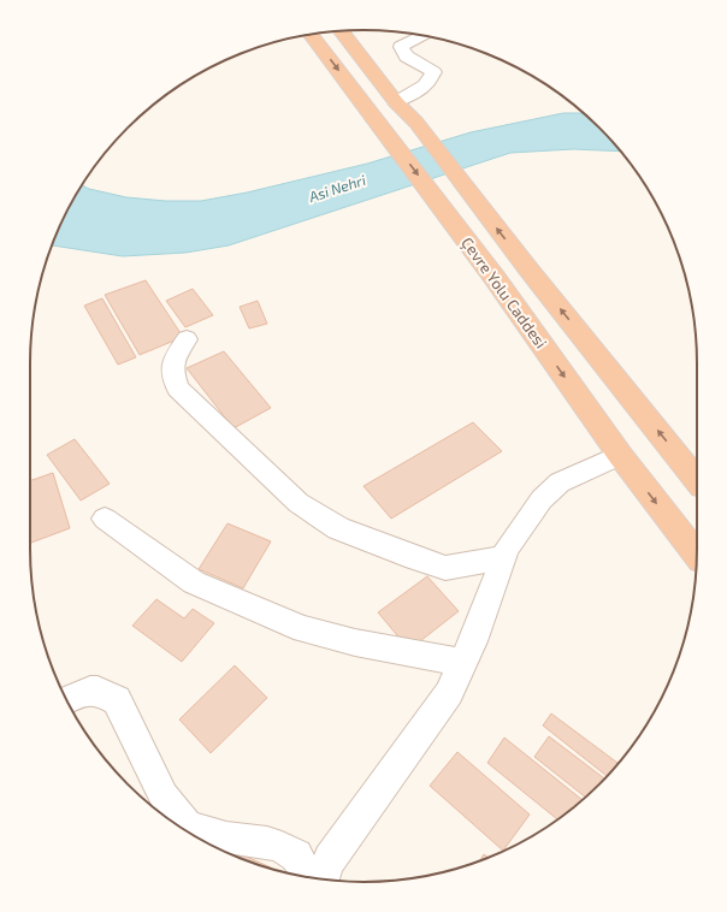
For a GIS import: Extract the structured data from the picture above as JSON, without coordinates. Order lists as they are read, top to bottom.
{
  "streets": {
    "highway": ["Çevre Yolu Caddesi"]
  },
  "water": ["Asi Nehri"]
}
